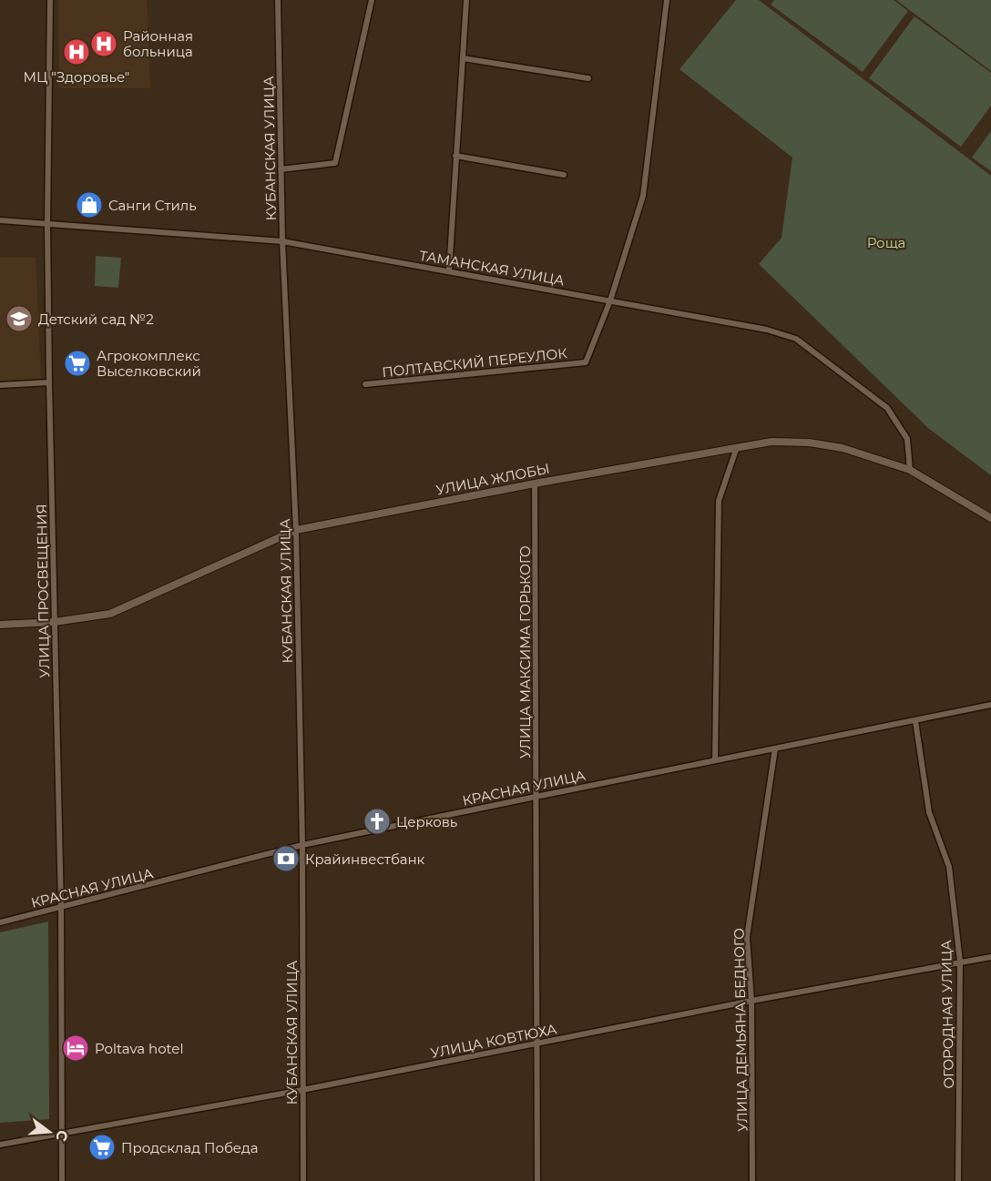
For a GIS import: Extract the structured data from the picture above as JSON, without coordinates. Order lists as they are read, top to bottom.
{
  "streets": {
    "street": [
      "КУБАНСКАЯ УЛИЦА",
      "ТАМАНСКАЯ УЛИЦА",
      "ПОЛТАВСКИЙ ПЕРЕУЛОК",
      "УЛИЦА ЖЛОБЫ",
      "УЛИЦА ПРОСВЕЩЕНИЯ",
      "УЛИЦА МАКСИМА ГОРЬКОГО",
      "КРАСНАЯ УЛИЦА",
      "ОГОРОДНАЯ УЛИЦА",
      "УЛИЦА ДЕМЬЯНА БЕДНОГО",
      "УЛИЦА КОВТЮХА"
    ]
  },
  "crossings": [
    ["КУБАНСКАЯ УЛИЦА", "ТАМАНСКАЯ УЛИЦА"],
    ["КУБАНСКАЯ УЛИЦА", "УЛИЦА ЖЛОБЫ"],
    ["КУБАНСКАЯ УЛИЦА", "КРАСНАЯ УЛИЦА"],
    ["КУБАНСКАЯ УЛИЦА", "УЛИЦА КОВТЮХА"],
    ["ТАМАНСКАЯ УЛИЦА", "ПОЛТАВСКИЙ ПЕРЕУЛОК"],
    ["ТАМАНСКАЯ УЛИЦА", "УЛИЦА ЖЛОБЫ"],
    ["ТАМАНСКАЯ УЛИЦА", "УЛИЦА ПРОСВЕЩЕНИЯ"],
    ["УЛИЦА ЖЛОБЫ", "УЛИЦА ПРОСВЕЩЕНИЯ"],
    ["УЛИЦА ЖЛОБЫ", "УЛИЦА МАКСИМА ГОРЬКОГО"],
    ["УЛИЦА ПРОСВЕЩЕНИЯ", "КРАСНАЯ УЛИЦА"],
    ["УЛИЦА ПРОСВЕЩЕНИЯ", "УЛИЦА КОВТЮХА"],
    ["УЛИЦА МАКСИМА ГОРЬКОГО", "КРАСНАЯ УЛИЦА"],
    ["УЛИЦА МАКСИМА ГОРЬКОГО", "УЛИЦА КОВТЮХА"],
    ["КРАСНАЯ УЛИЦА", "ОГОРОДНАЯ УЛИЦА"],
    ["КРАСНАЯ УЛИЦА", "УЛИЦА ДЕМЬЯНА БЕДНОГО"],
    ["ОГОРОДНАЯ УЛИЦА", "УЛИЦА КОВТЮХА"],
    ["УЛИЦА ДЕМЬЯНА БЕДНОГО", "УЛИЦА КОВТЮХА"]
  ],
  "parks": ["Роща"],
  "places": {
    "hospital": ["Районная больница", "МЦ \"Здоровье\""],
    "shop": ["Санги Стиль"],
    "school or university": ["Детский сад №2"],
    "supermarket": ["Агрокомплекс Выселковский", "Продсклад Победа"],
    "church": ["Церковь"],
    "bank": ["Крайинвестбанк"],
    "hotel": ["Poltava hotel"]
  },
  "north": "right"
}
